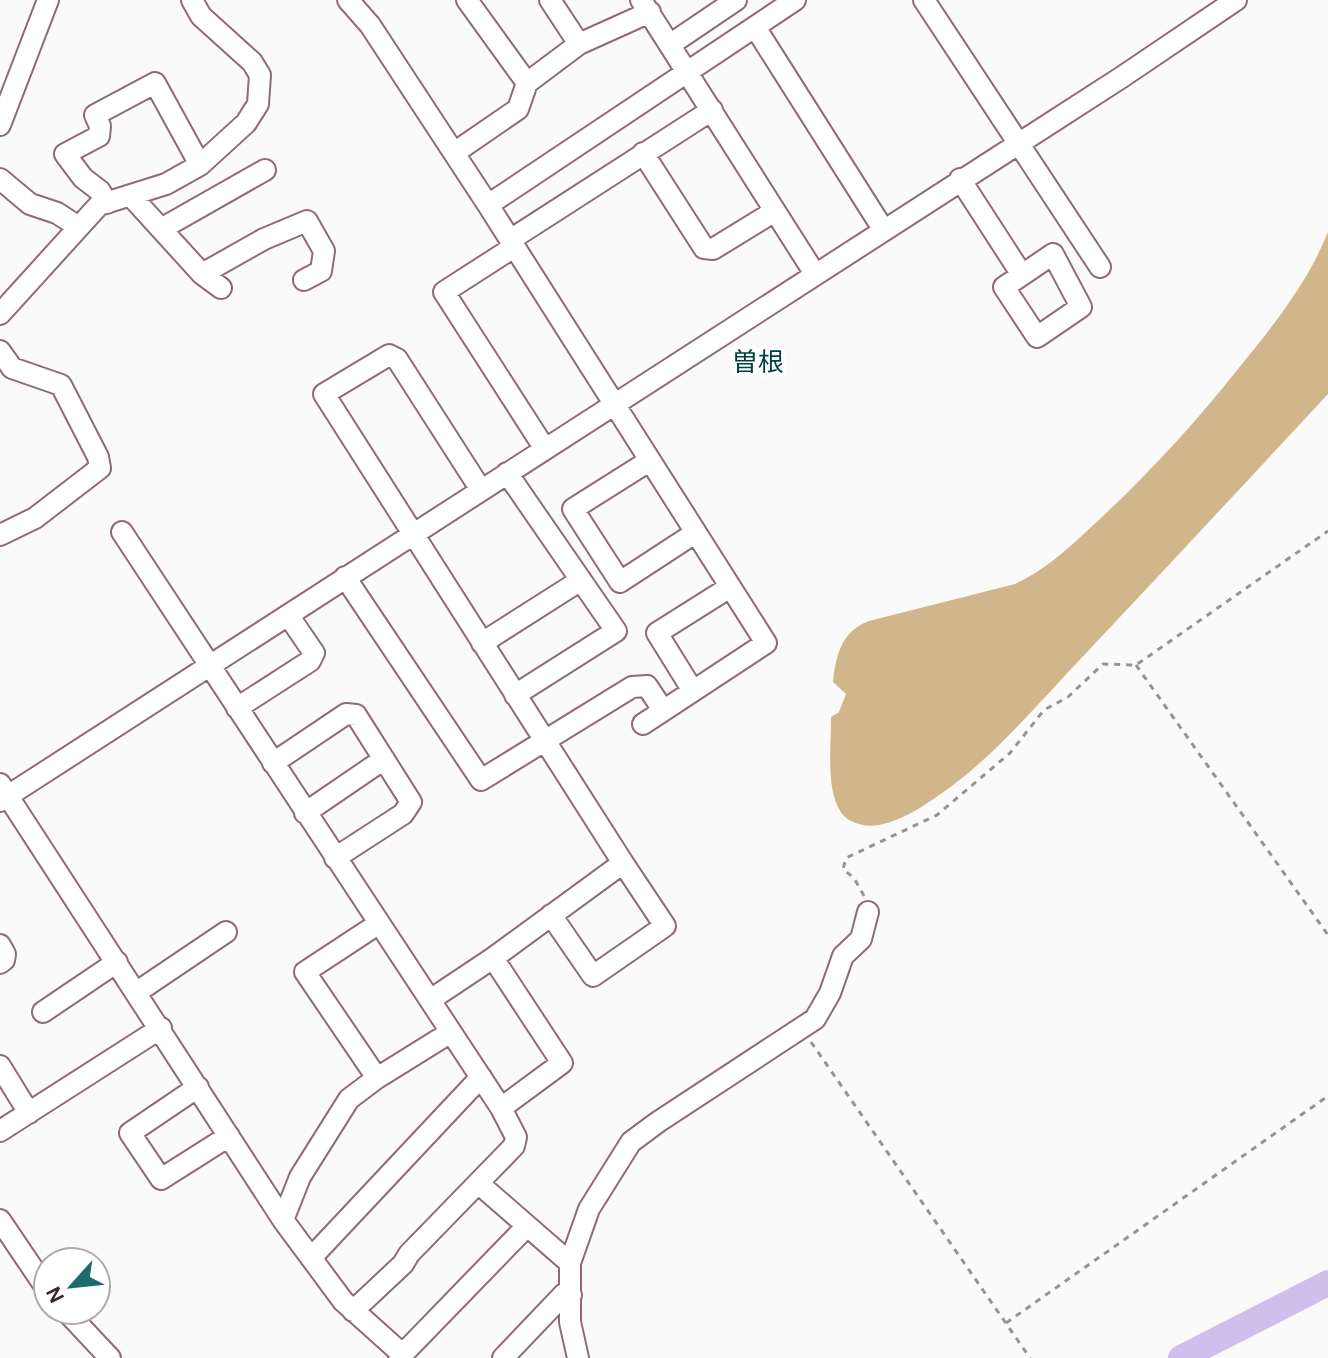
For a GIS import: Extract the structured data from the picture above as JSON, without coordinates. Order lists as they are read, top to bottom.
{
  "districts": ["曽根"],
  "north": "bottom left"
}
